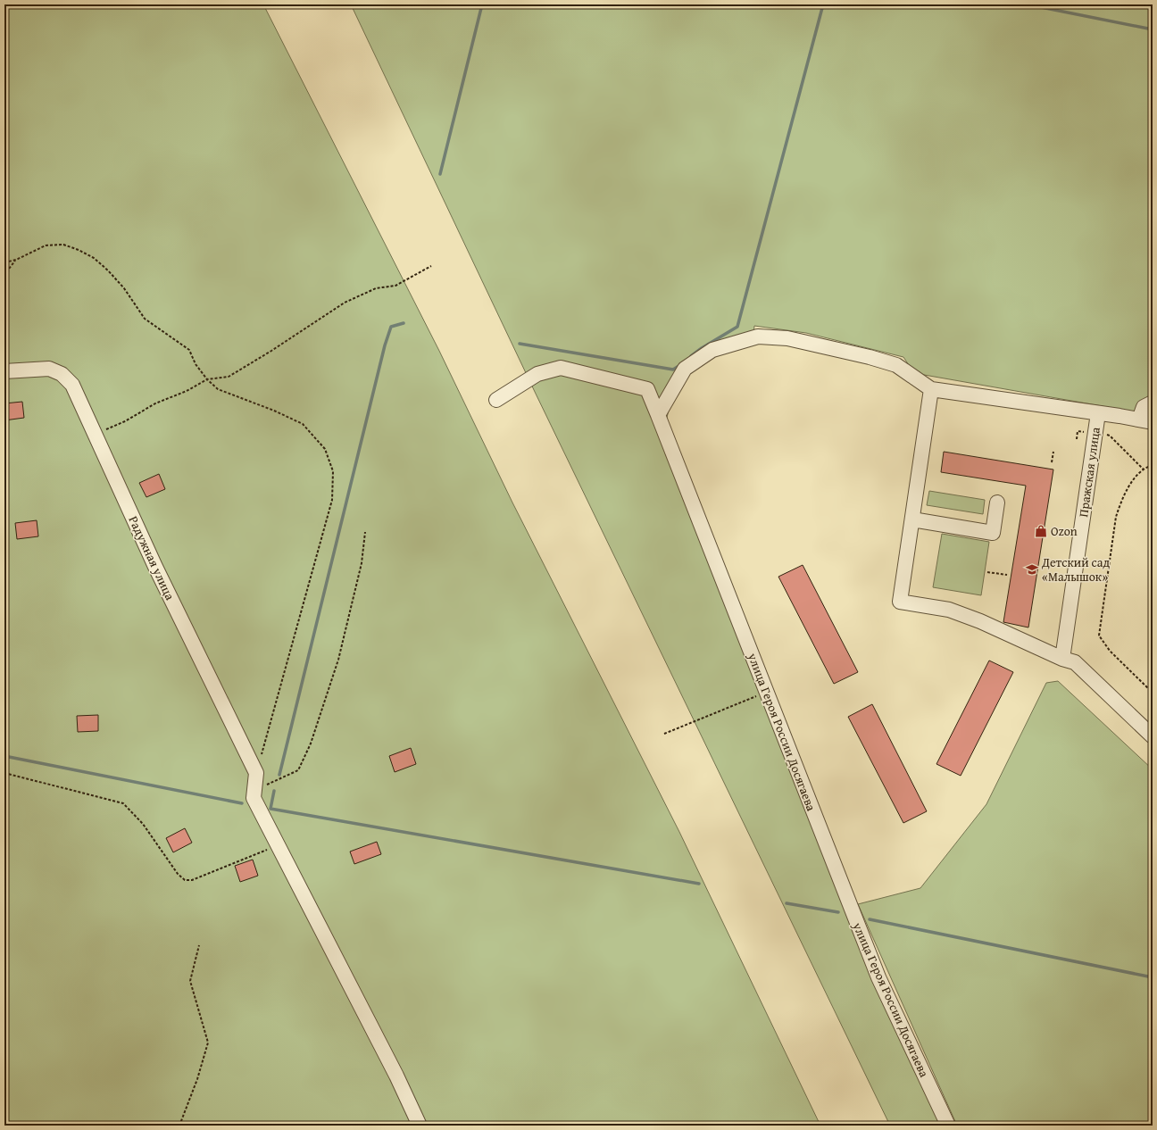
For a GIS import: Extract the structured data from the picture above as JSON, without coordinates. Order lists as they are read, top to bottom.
{
  "streets": {
    "street": ["Пражская улица", "Радужная улица", "улица Героя России Досягаева"]
  },
  "places": {
    "shop": ["Ozon"],
    "school or university": ["Детский сад «Малышок»"]
  }
}
